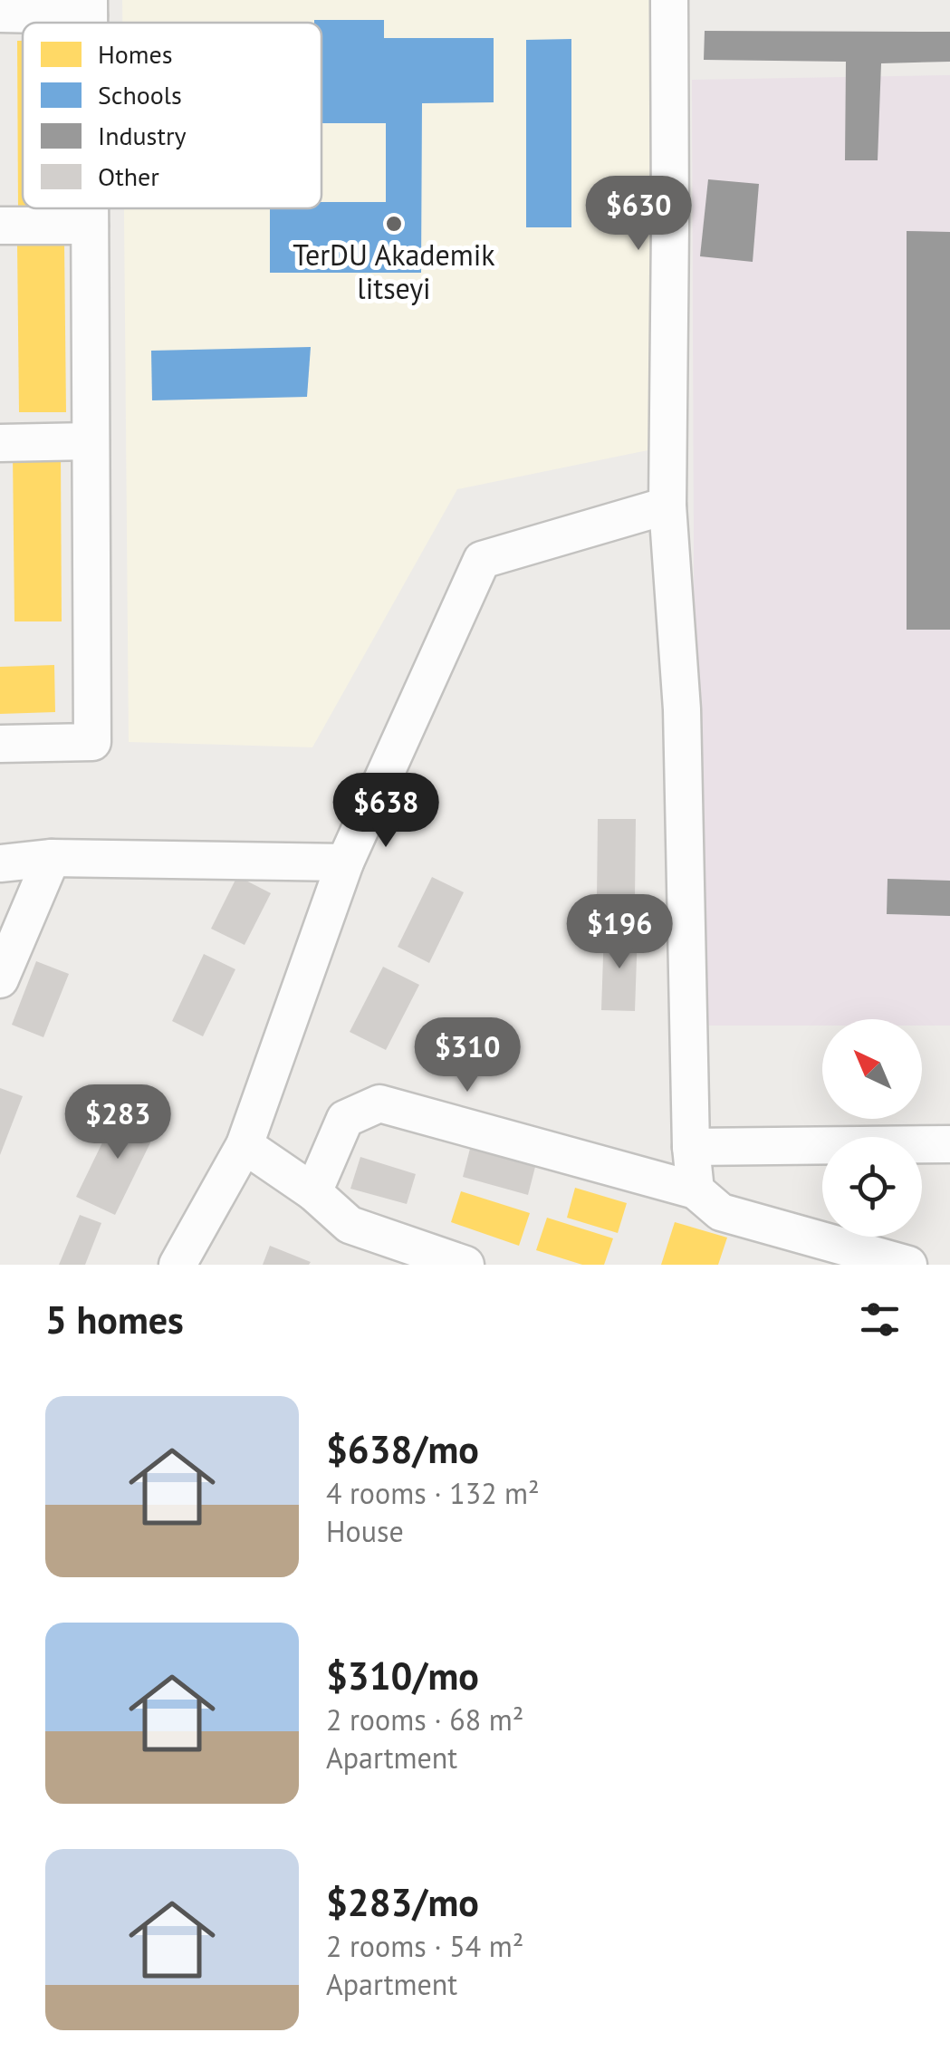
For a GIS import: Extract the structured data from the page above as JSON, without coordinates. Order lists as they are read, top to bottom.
{
  "places": ["TerDU Akademik litseyi"],
  "legend": [
    "Homes",
    "Schools",
    "Industry",
    "Other"
  ],
  "north": "top left",
  "page": {
    "price": [
      "$630",
      "$638",
      "$196",
      "$310",
      "$283"
    ],
    "heading": "5 homes",
    "list": [
      {
        "name": "$638/mo",
        "note": "4 rooms · 132 m² · House"
      },
      {
        "name": "$310/mo",
        "note": "2 rooms · 68 m² · Apartment"
      },
      {
        "name": "$283/mo",
        "note": "2 rooms · 54 m² · Apartment"
      }
    ]
  }
}
